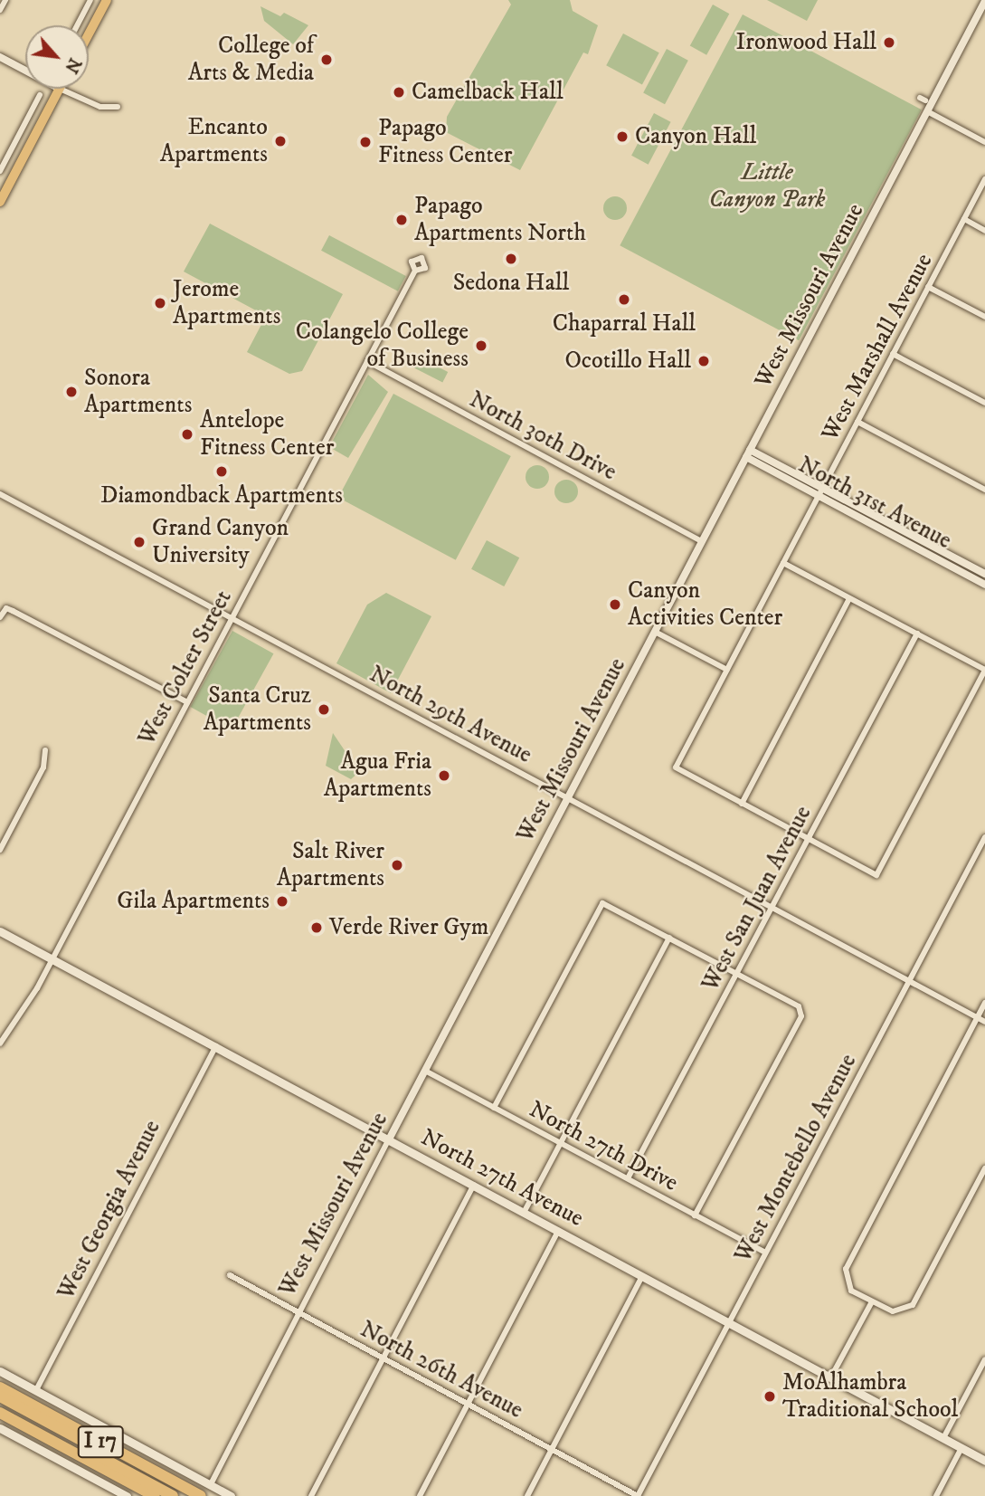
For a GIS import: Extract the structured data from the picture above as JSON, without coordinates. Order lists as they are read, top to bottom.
{
  "streets": {
    "highway": ["I 17"],
    "main road": ["North 27th Avenue"],
    "street": [
      "West Missouri Avenue",
      "West Marshall Avenue",
      "North 30th Drive",
      "North 31st Avenue",
      "West Colter Street",
      "North 29th Avenue",
      "West San Juan Avenue",
      "North 27th Drive",
      "West Montebello Avenue",
      "West Georgia Avenue",
      "North 26th Avenue"
    ]
  },
  "crossings": [
    ["West Missouri Avenue", "North 30th Drive"],
    ["West Missouri Avenue", "North 31st Avenue"],
    ["West Missouri Avenue", "North 29th Avenue"],
    ["West Missouri Avenue", "North 27th Drive"],
    ["West Missouri Avenue", "North 27th Avenue"],
    ["West Missouri Avenue", "North 26th Avenue"],
    ["West Marshall Avenue", "North 31st Avenue"],
    ["North 30th Drive", "West Colter Street"],
    ["West Colter Street", "North 29th Avenue"],
    ["West Colter Street", "North 27th Avenue"],
    ["North 29th Avenue", "West San Juan Avenue"],
    ["North 29th Avenue", "West Montebello Avenue"],
    ["West San Juan Avenue", "North 27th Drive"],
    ["North 27th Drive", "West Montebello Avenue"],
    ["West Montebello Avenue", "North 27th Avenue"],
    ["West Montebello Avenue", "North 26th Avenue"],
    ["North 27th Avenue", "West Georgia Avenue"]
  ],
  "parks": ["Little Canyon Park"],
  "places": [
    "Ironwood Hall",
    "College of Arts & Media",
    "Camelback Hall",
    "Canyon Hall",
    "Encanto Apartments",
    "Papago Fitness Center",
    "Papago Apartments North",
    "Sedona Hall",
    "Chaparral Hall",
    "Jerome Apartments",
    "Colangelo College of Business",
    "Ocotillo Hall",
    "Sonora Apartments",
    "Antelope Fitness Center",
    "Diamondback Apartments",
    "Grand Canyon University",
    "Canyon Activities Center",
    "Santa Cruz Apartments",
    "Agua Fria Apartments",
    "Salt River Apartments",
    "Gila Apartments",
    "Verde River Gym",
    "MoAlhambra Traditional School"
  ],
  "north": "bottom right"
}
